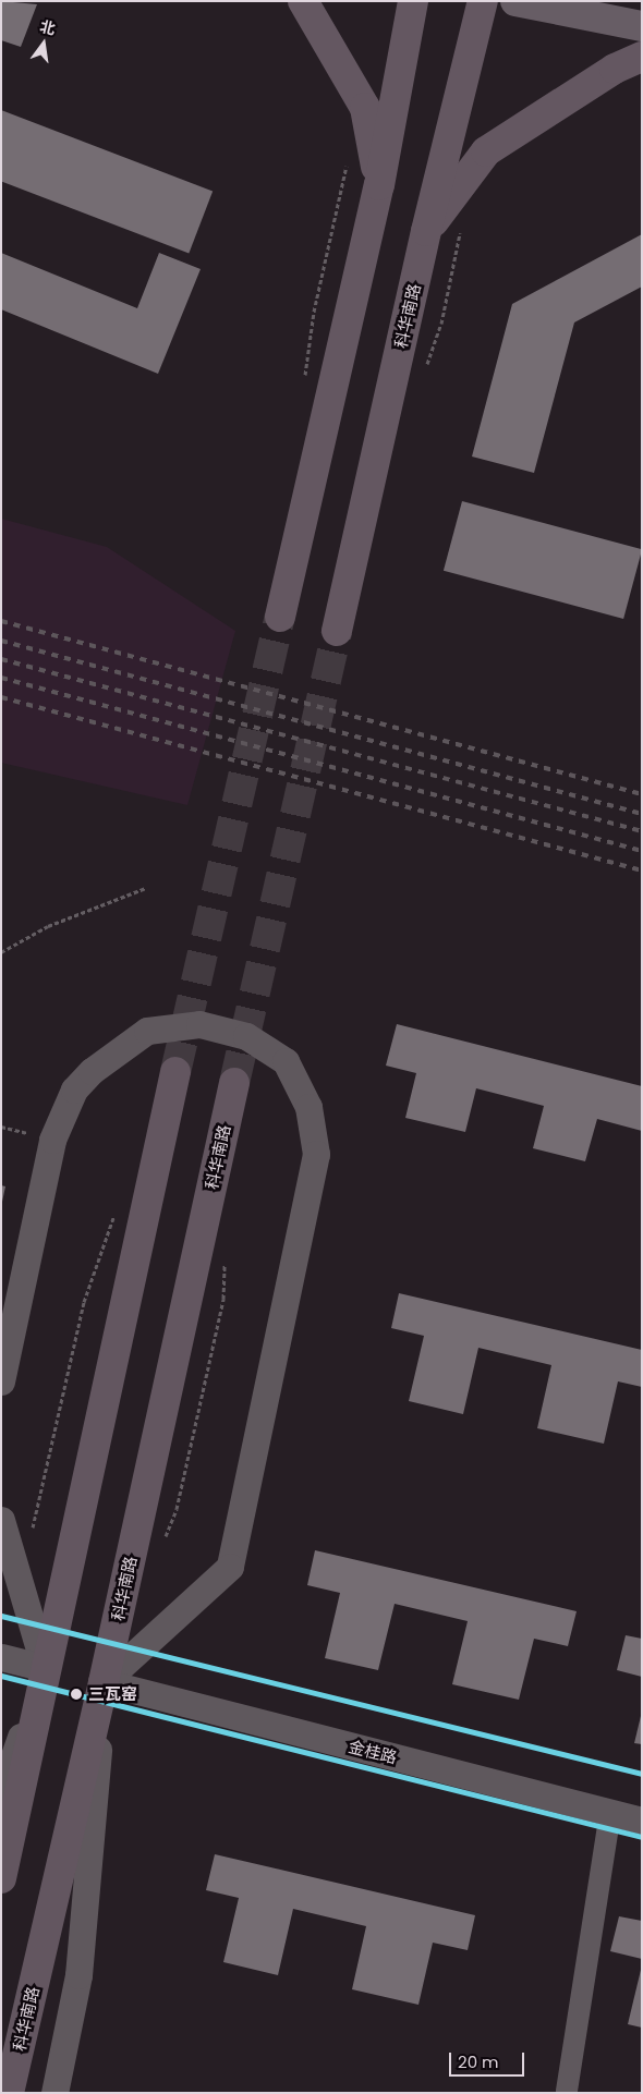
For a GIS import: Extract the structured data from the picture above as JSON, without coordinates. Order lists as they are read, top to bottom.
{
  "streets": {
    "highway": ["科华南路"],
    "street": ["金桂路"]
  },
  "crossings": [
    ["科华南路", "金桂路"]
  ],
  "places": ["三瓦窑"],
  "scale_bar": "20 m",
  "north": "top"
}
